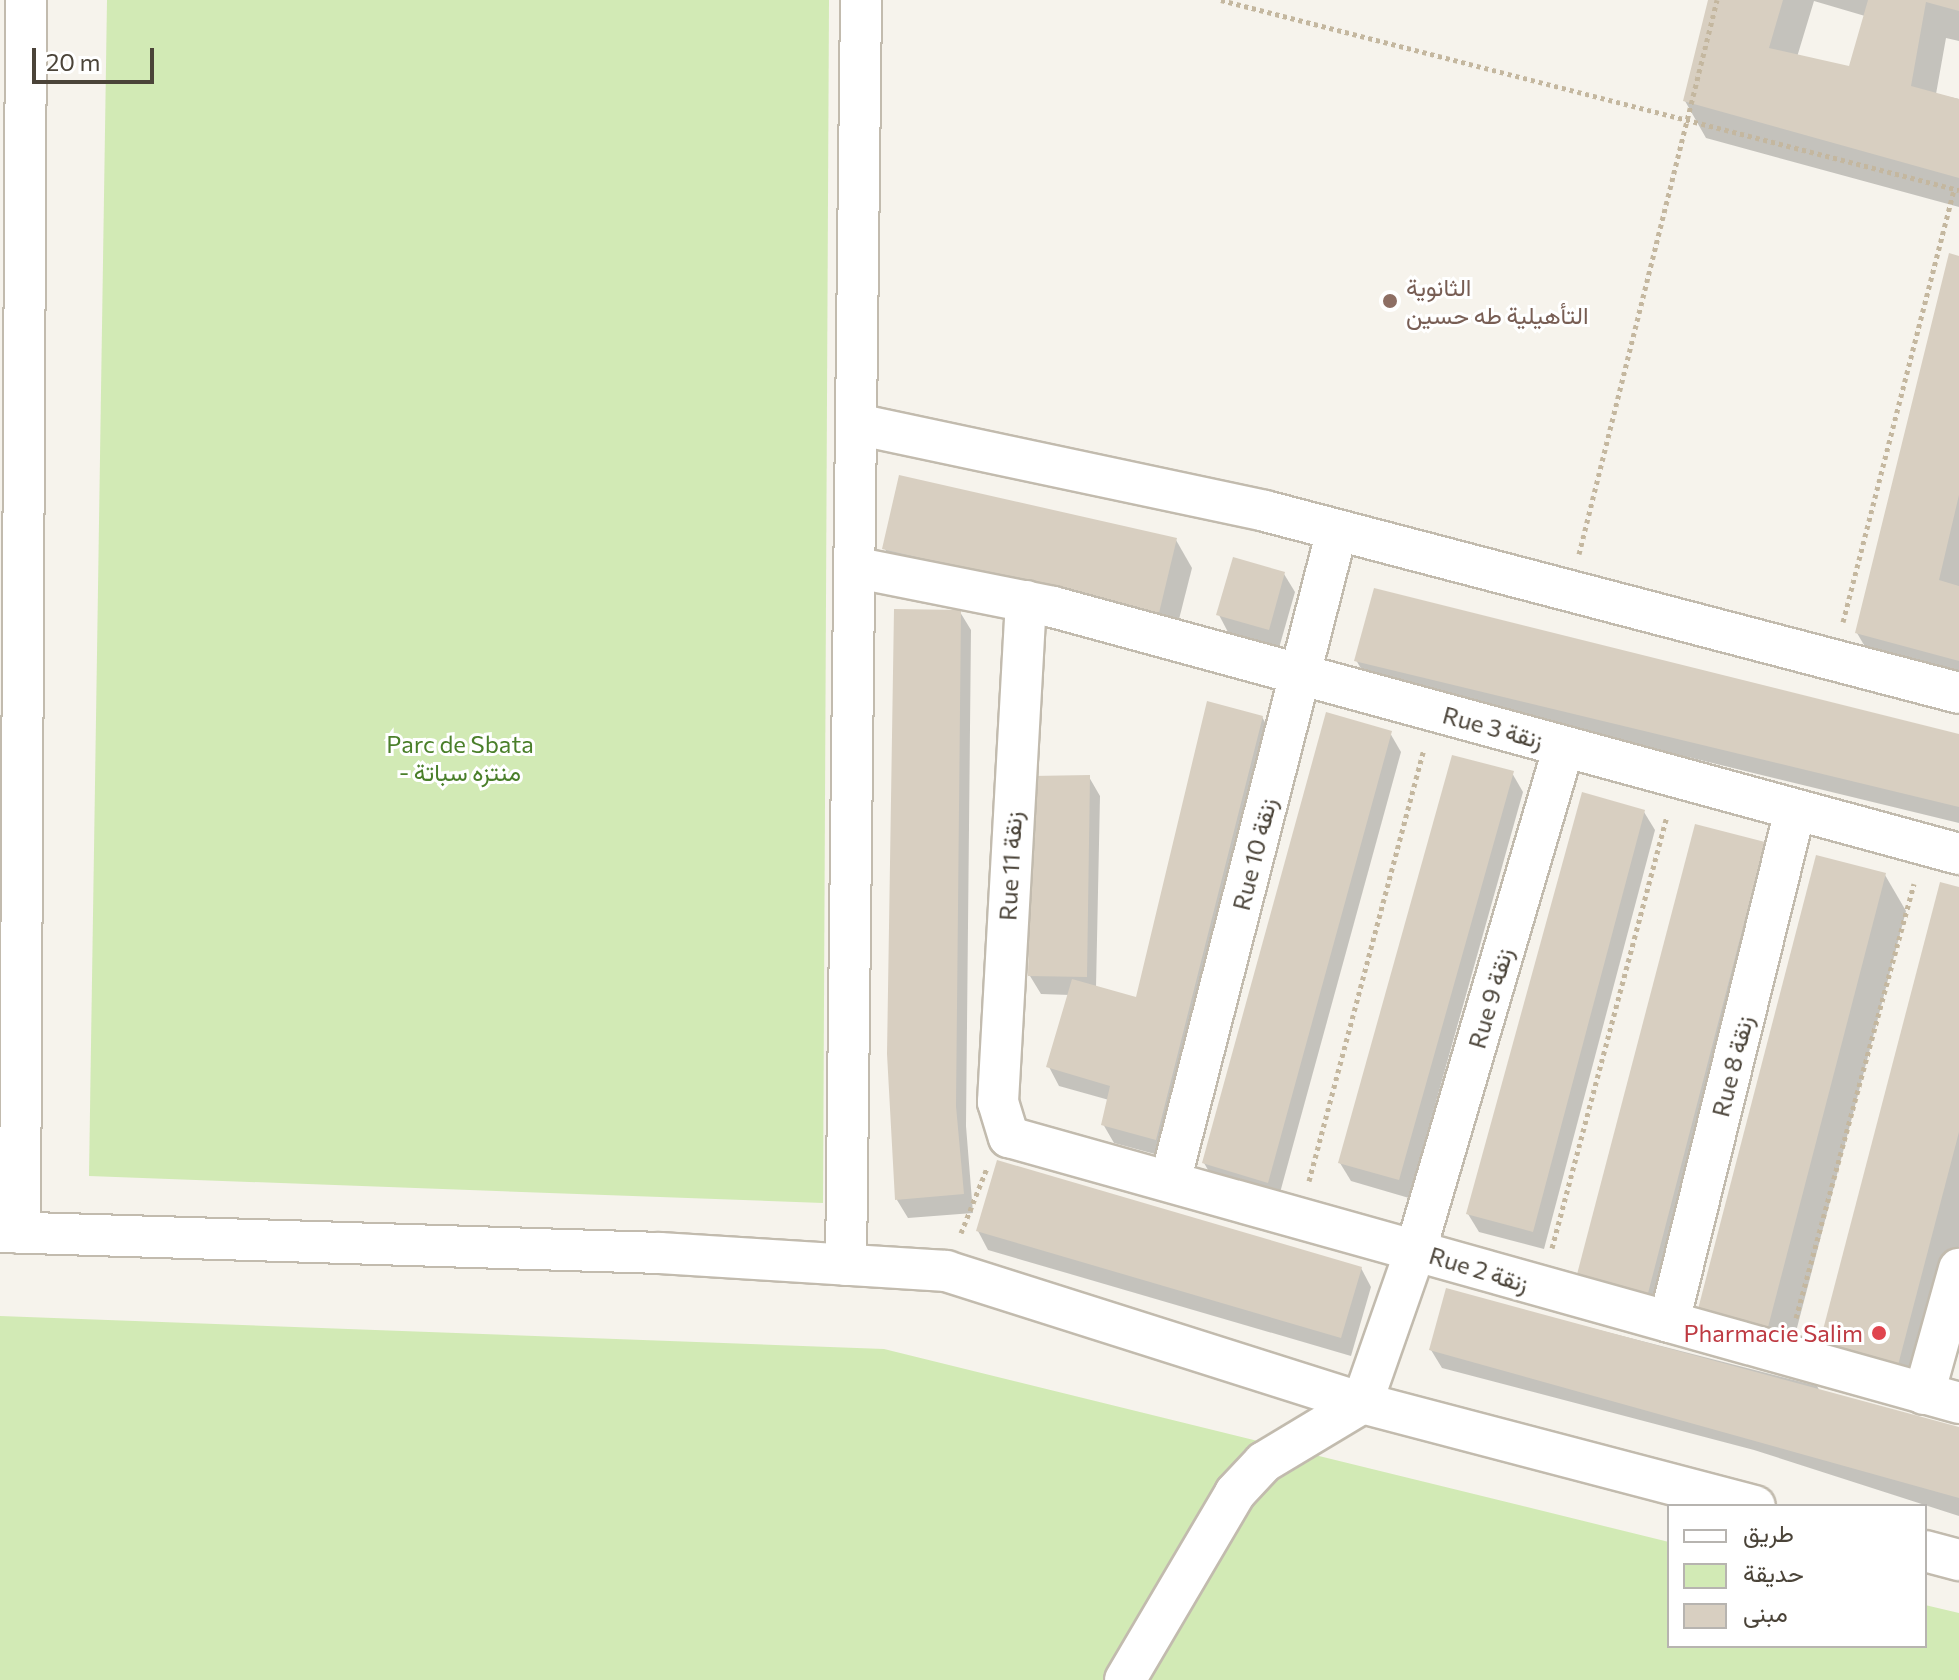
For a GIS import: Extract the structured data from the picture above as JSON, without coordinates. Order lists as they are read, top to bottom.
{
  "streets": {
    "street": [
      "Rue 3 زنقة",
      "Rue 10 زنقة",
      "Rue 11 زنقة",
      "Rue 9 زنقة",
      "Rue 8 زنقة",
      "Rue 2 زنقة"
    ]
  },
  "crossings": [
    ["Rue 3 زنقة", "Rue 10 زنقة"],
    ["Rue 3 زنقة", "Rue 11 زنقة"],
    ["Rue 3 زنقة", "Rue 9 زنقة"],
    ["Rue 3 زنقة", "Rue 8 زنقة"],
    ["Rue 10 زنقة", "Rue 2 زنقة"],
    ["Rue 11 زنقة", "Rue 2 زنقة"],
    ["Rue 9 زنقة", "Rue 2 زنقة"],
    ["Rue 8 زنقة", "Rue 2 زنقة"]
  ],
  "parks": ["Parc de Sbata - منتزه سباتة"],
  "places": ["الثانوية التأهيلية طه حسين", "Pharmacie Salim"],
  "legend": ["طريق", "حديقة", "مبنى"],
  "scale_bar": "20 m"
}
